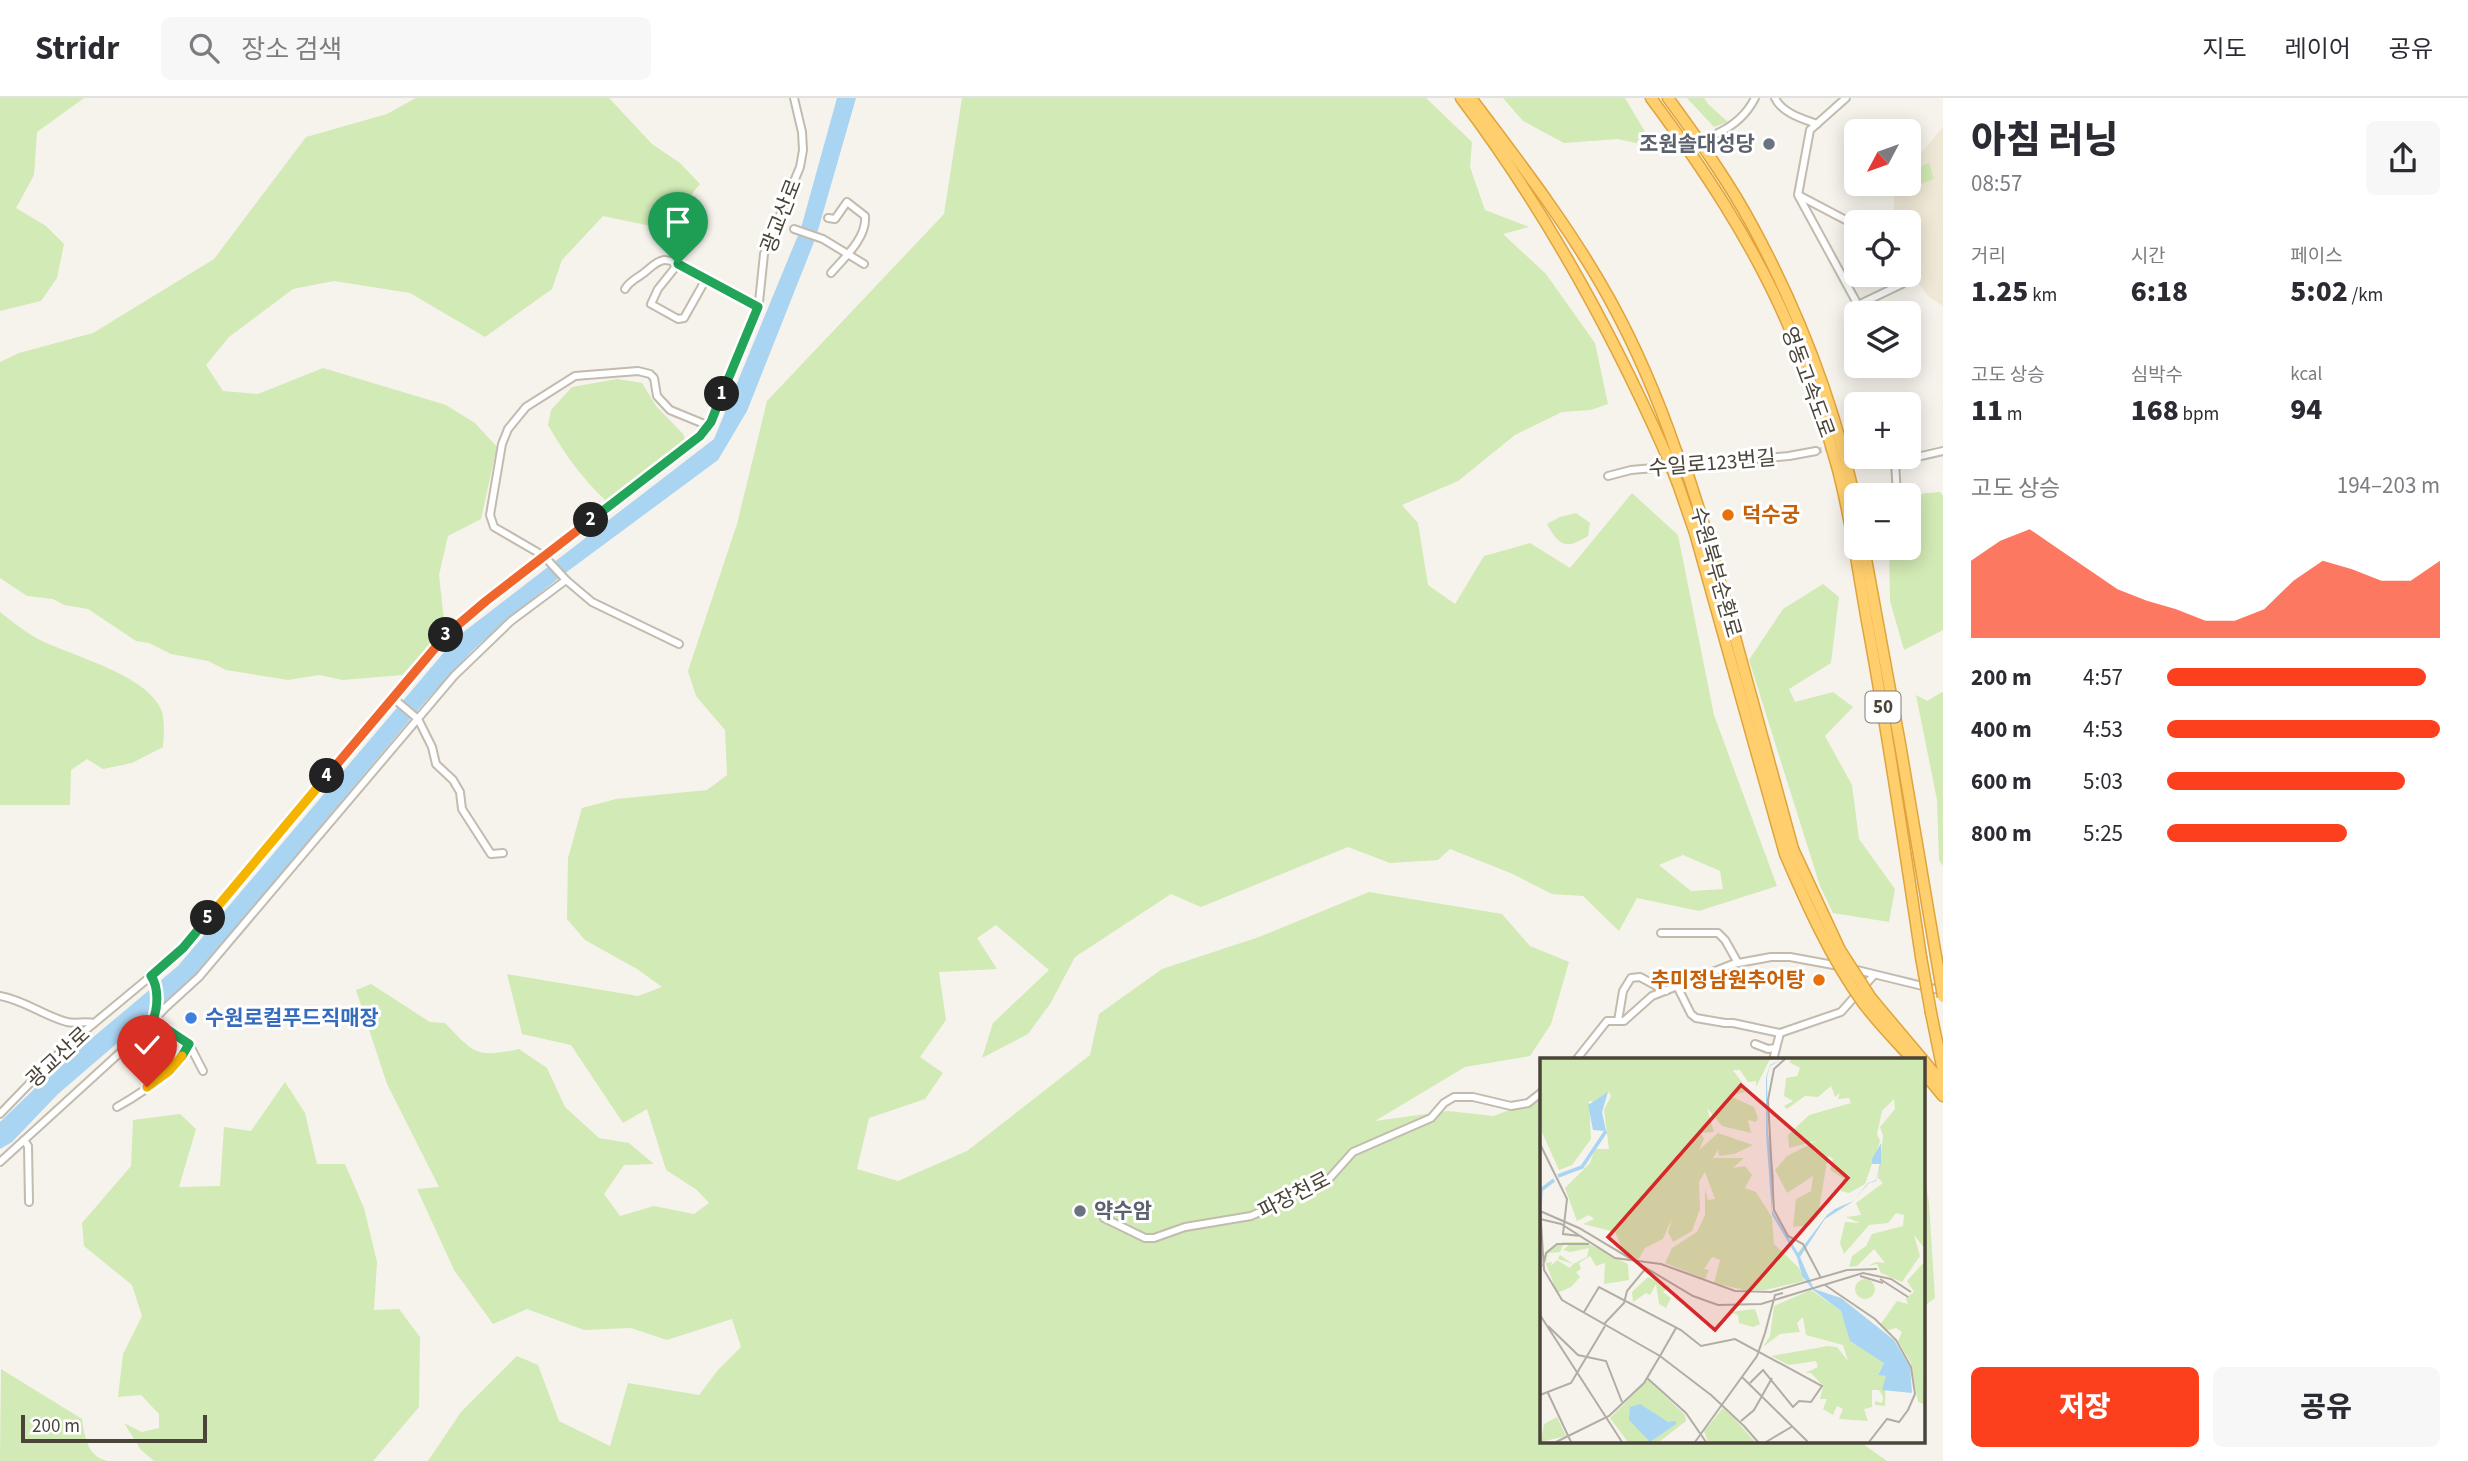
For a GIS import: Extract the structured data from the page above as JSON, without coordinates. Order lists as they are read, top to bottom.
{
  "streets": {
    "highway": ["영동고속도로", "수원북부순환로", "50"],
    "street": ["광교산로", "수일로123번길", "파장천로"]
  },
  "places": [
    "조원솔대성당",
    "덕수궁",
    "추미정남원추어탕",
    "수원로컬푸드직매장",
    "약수암"
  ],
  "scale_bar": "200 m",
  "north": "bottom left",
  "page": {
    "header": "Stridr",
    "search": "장소 검색",
    "nav": ["지도", "레이어", "공유"],
    "heading": ["아침 러닝", "08:57"],
    "map_buttons": ["+", "−"],
    "stats": [
      ["거리", "1.25 km"],
      ["시간", "6:18"],
      ["페이스", "5:02 /km"],
      ["고도 상승", "11 m"],
      ["심박수", "168 bpm"],
      ["kcal", "94"]
    ],
    "pins": [
      "1",
      "2",
      "3",
      "4",
      "5"
    ],
    "chart": ["고도 상승", "194–203 m"],
    "list": [
      {
        "name": "200 m",
        "note": "4:57"
      },
      {
        "name": "400 m",
        "note": "4:53"
      },
      {
        "name": "600 m",
        "note": "5:03"
      },
      {
        "name": "800 m",
        "note": "5:25"
      }
    ],
    "buttons": ["저장", "공유"],
    "scale": "200 m"
  }
}
